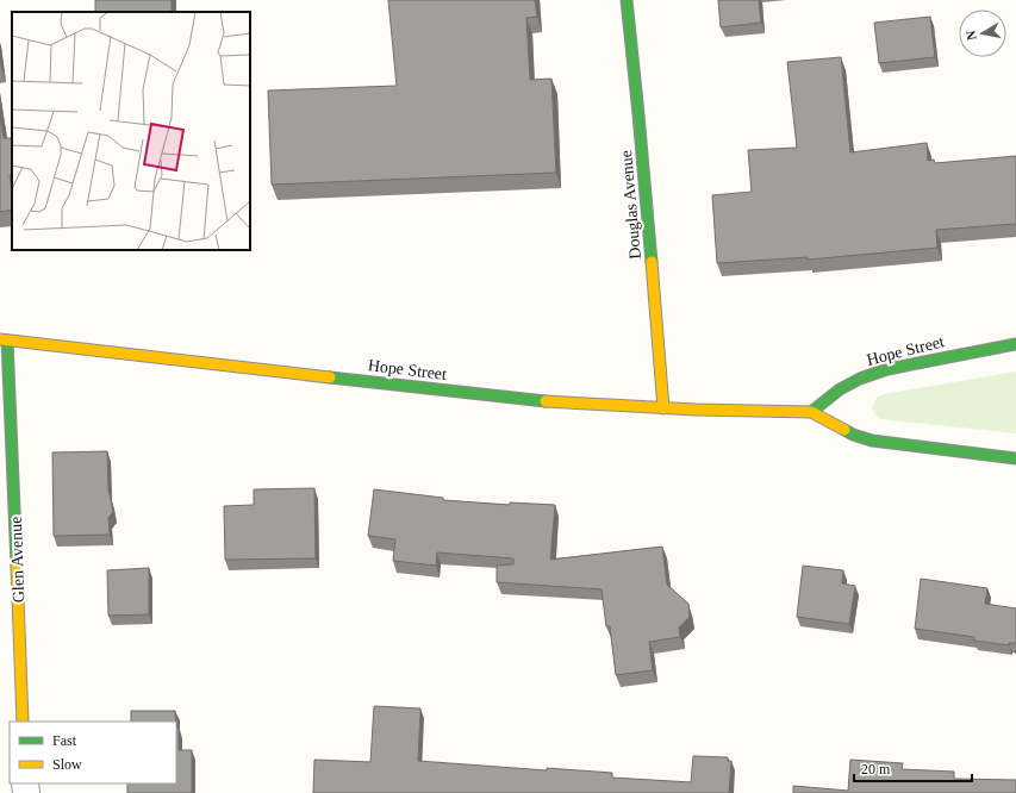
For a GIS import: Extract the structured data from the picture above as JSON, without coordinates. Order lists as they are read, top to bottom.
{
  "streets": {
    "main road": ["Douglas Avenue", "Hope Street", "Glen Avenue"]
  },
  "crossings": [
    ["Douglas Avenue", "Hope Street"],
    ["Hope Street", "Glen Avenue"]
  ],
  "legend": ["Fast", "Slow"],
  "scale_bar": "20 m",
  "north": "left"
}
